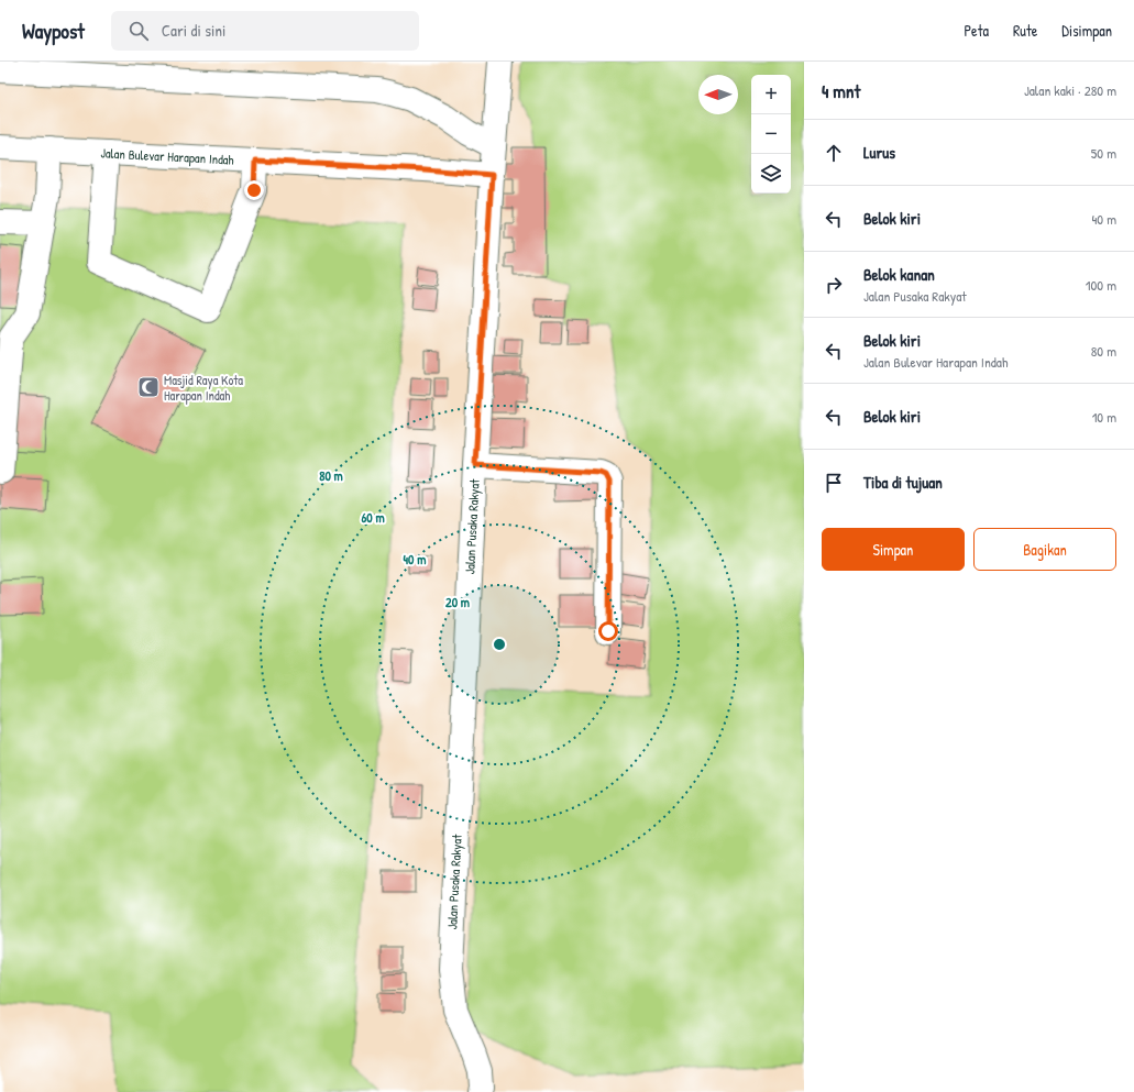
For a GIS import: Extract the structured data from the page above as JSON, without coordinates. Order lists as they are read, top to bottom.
{
  "streets": {
    "street": ["Jalan Bulevar Harapan Indah", "Jalan Pusaka Rakyat"]
  },
  "crossings": [
    ["Jalan Bulevar Harapan Indah", "Jalan Pusaka Rakyat"]
  ],
  "places": {
    "mosque": ["Masjid Raya Kota Harapan Indah"]
  },
  "north": "left",
  "page": {
    "header": "Waypost",
    "search": "Cari di sini",
    "nav": ["Peta", "Rute", "Disimpan"],
    "heading": ["4 mnt", "Jalan kaki · 280 m"],
    "map_buttons": ["+", "−"],
    "list": [
      ["Lurus", "50 m"],
      ["Belok kiri", "40 m"],
      ["Belok kanan", "Jalan Pusaka Rakyat", "100 m"],
      ["Belok kiri", "Jalan Bulevar Harapan Indah", "80 m"],
      ["Belok kiri", "10 m"],
      "Tiba di tujuan"
    ],
    "buttons": ["Simpan", "Bagikan"]
  },
  "rings": [
    "80 m",
    "60 m",
    "40 m",
    "20 m"
  ]
}
